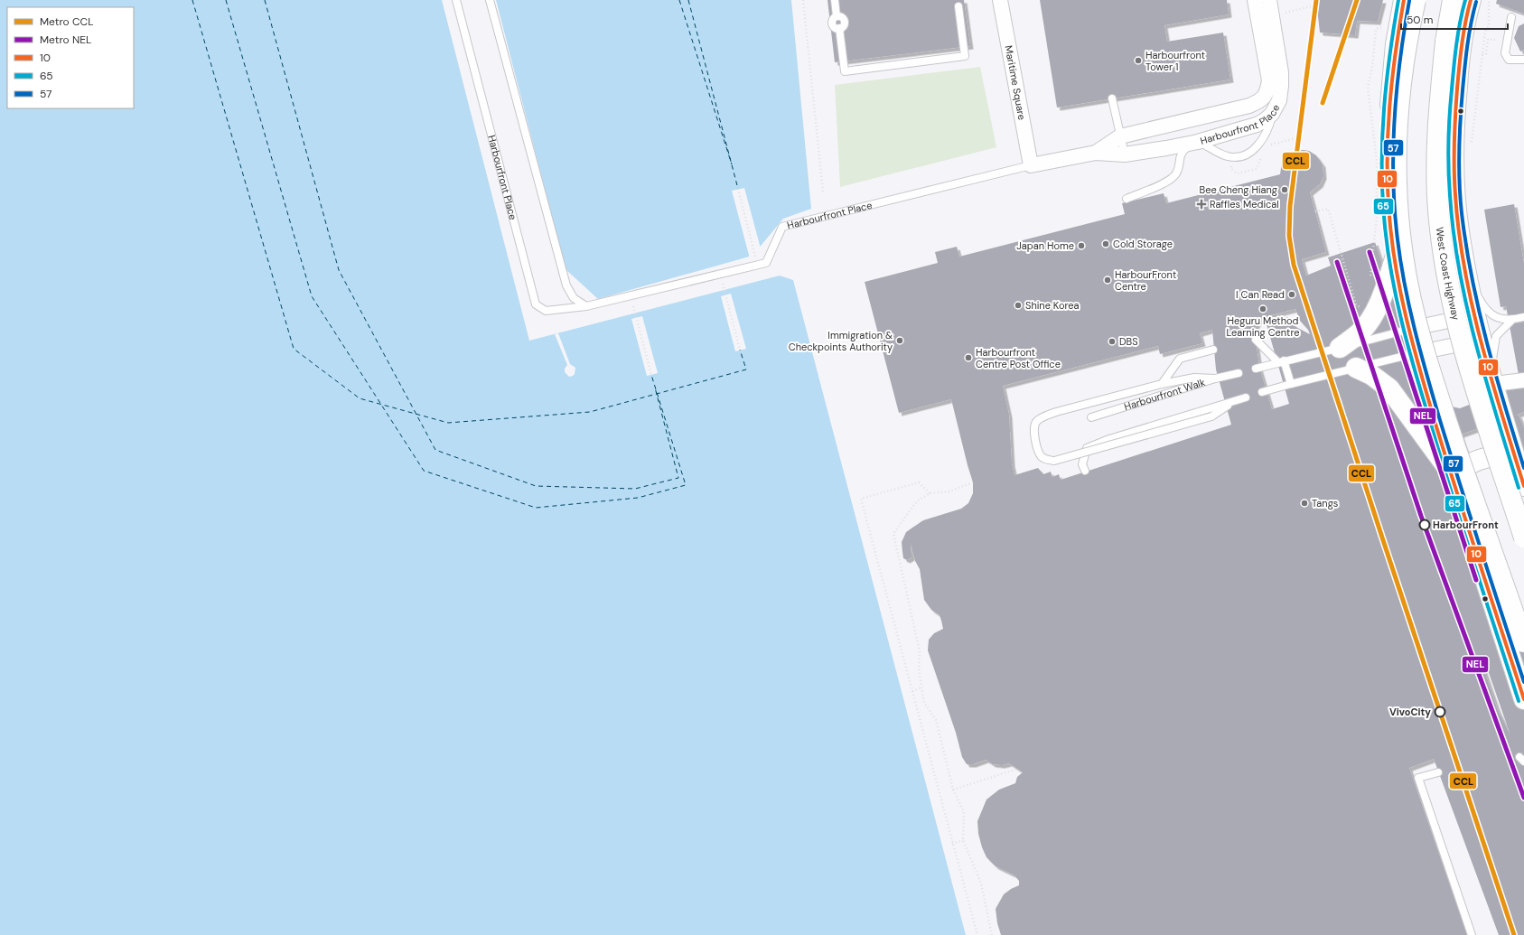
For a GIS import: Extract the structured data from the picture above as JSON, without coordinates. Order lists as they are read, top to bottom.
{
  "streets": {
    "main road": ["West Coast Highway"],
    "street": ["Maritime Square", "Harbourfront Place"],
    "lane": ["Harbourfront Walk"]
  },
  "crossings": [
    ["Maritime Square", "Harbourfront Place"]
  ],
  "places": {
    "other": [
      "Harbourfront Tower 1",
      "Bee Cheng Hiang",
      "Cold Storage",
      "Japan Home",
      "HarbourFront Centre",
      "I Can Read",
      "Shine Korea",
      "Heguru Method Learning Centre",
      "Immigration & Checkpoints Authority",
      "DBS",
      "Harbourfront Centre Post Office",
      "Tangs",
      "HarbourFront",
      "VivoCity"
    ],
    "health": ["Raffles Medical"]
  },
  "lines": [
    "metro line CCL",
    "transit line 10",
    "transit line 65",
    "transit line 57",
    "metro line NEL"
  ],
  "legend": [
    "Metro CCL",
    "Metro NEL",
    "10",
    "65",
    "57"
  ],
  "scale_bar": "50 m"
}
